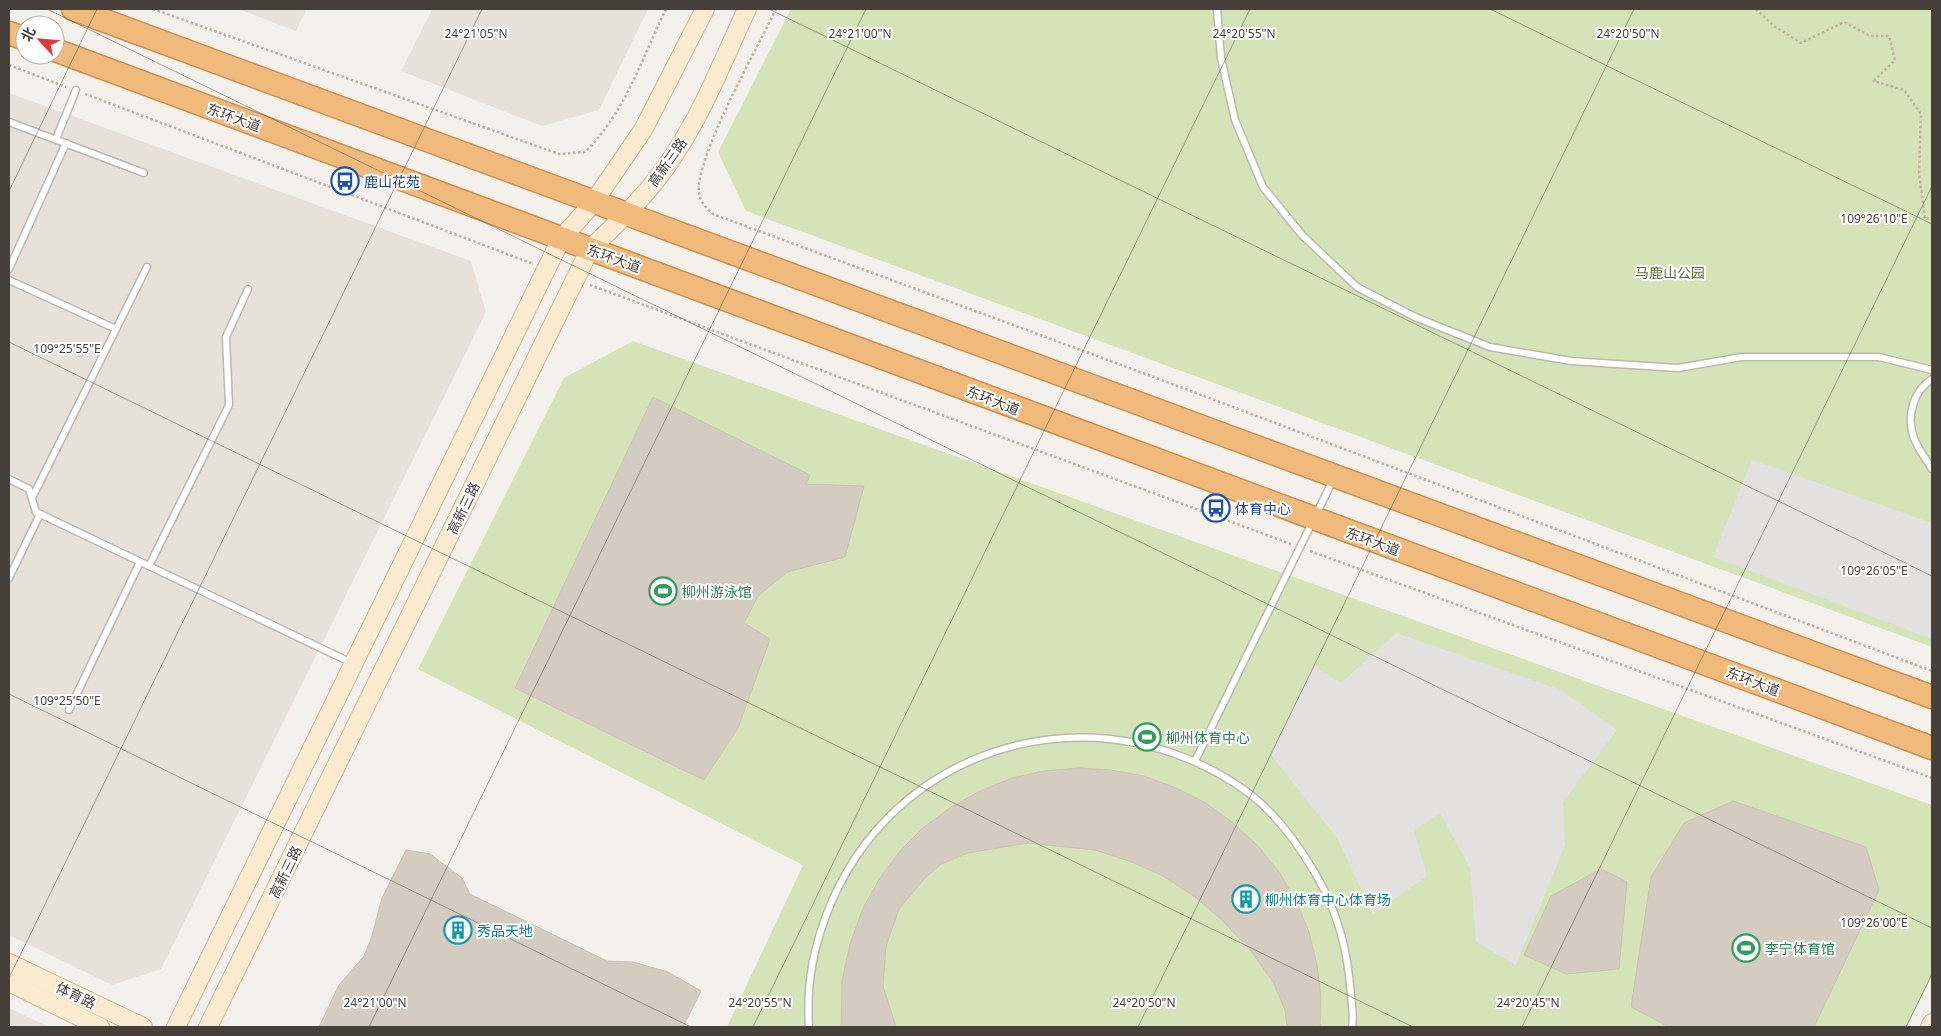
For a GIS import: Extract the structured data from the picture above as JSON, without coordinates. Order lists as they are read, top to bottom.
{
  "streets": {
    "highway": ["东环大道"],
    "main road": ["高新三路", "体育路"]
  },
  "crossings": [
    ["东环大道", "高新三路"]
  ],
  "parks": ["马鹿山公园"],
  "places": {
    "bus stop": ["鹿山花苑", "体育中心"],
    "sports": ["柳州游泳馆", "柳州体育中心", "李宁体育馆"],
    "building": ["柳州体育中心体育场", "秀品天地"]
  },
  "north": "top left",
  "coordinates": [
    "24°21'05\"N",
    "24°21'00\"N",
    "24°20'55\"N",
    "24°20'50\"N",
    "109°26'10\"E",
    "109°25'55\"E",
    "109°26'05\"E",
    "109°25'50\"E",
    "109°26'00\"E",
    "24°20'45\"N"
  ]
}
